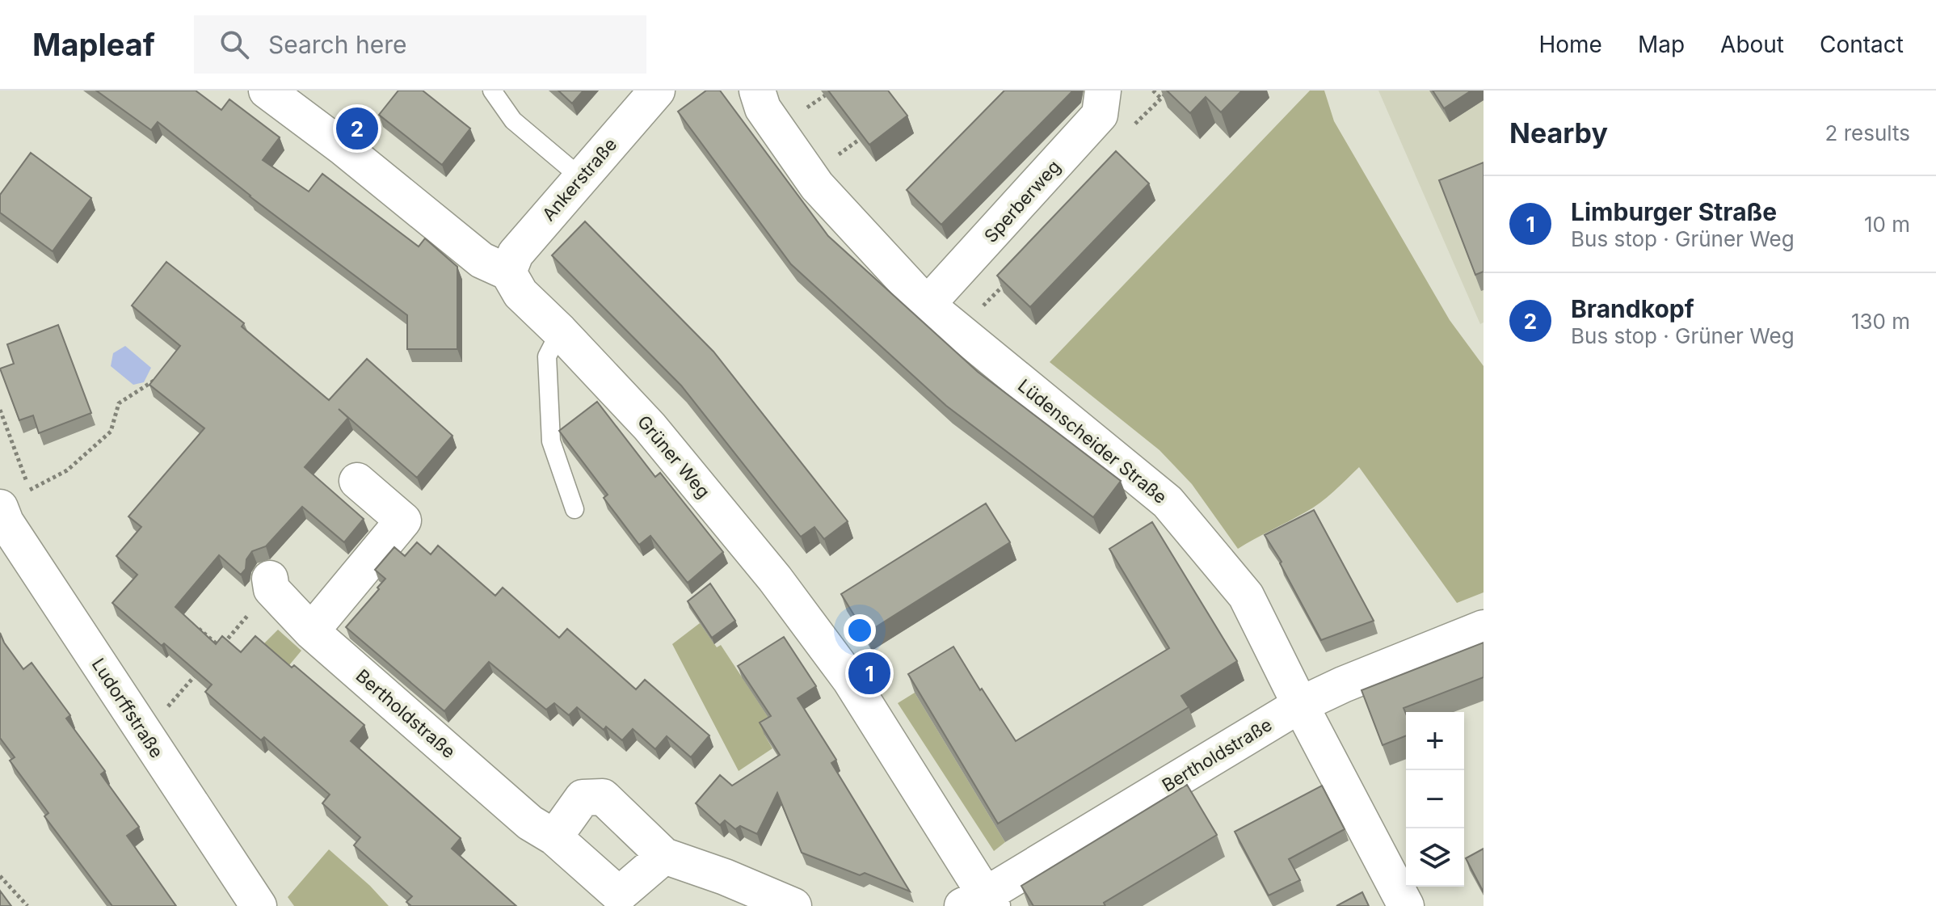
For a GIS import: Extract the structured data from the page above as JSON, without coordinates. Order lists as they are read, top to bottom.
{
  "streets": {
    "street": [
      "Ankerstraße",
      "Sperberweg",
      "Lüdenscheider Straße",
      "Grüner Weg",
      "Ludorffstraße",
      "Bertholdstraße"
    ]
  },
  "crossings": [
    ["Ankerstraße", "Grüner Weg"],
    ["Sperberweg", "Lüdenscheider Straße"],
    ["Lüdenscheider Straße", "Bertholdstraße"],
    ["Grüner Weg", "Bertholdstraße"]
  ],
  "page": {
    "header": "Mapleaf",
    "search": "Search here",
    "nav": [
      "Home",
      "Map",
      "About",
      "Contact"
    ],
    "heading": ["Nearby", "2 results"],
    "pins": ["2", "1"],
    "list": [
      {
        "mark": "1",
        "name": "Limburger Straße",
        "note": "Bus stop · Grüner Weg",
        "value": "10 m"
      },
      {
        "mark": "2",
        "name": "Brandkopf",
        "note": "Bus stop · Grüner Weg",
        "value": "130 m"
      }
    ],
    "map_buttons": ["+", "−"]
  }
}
